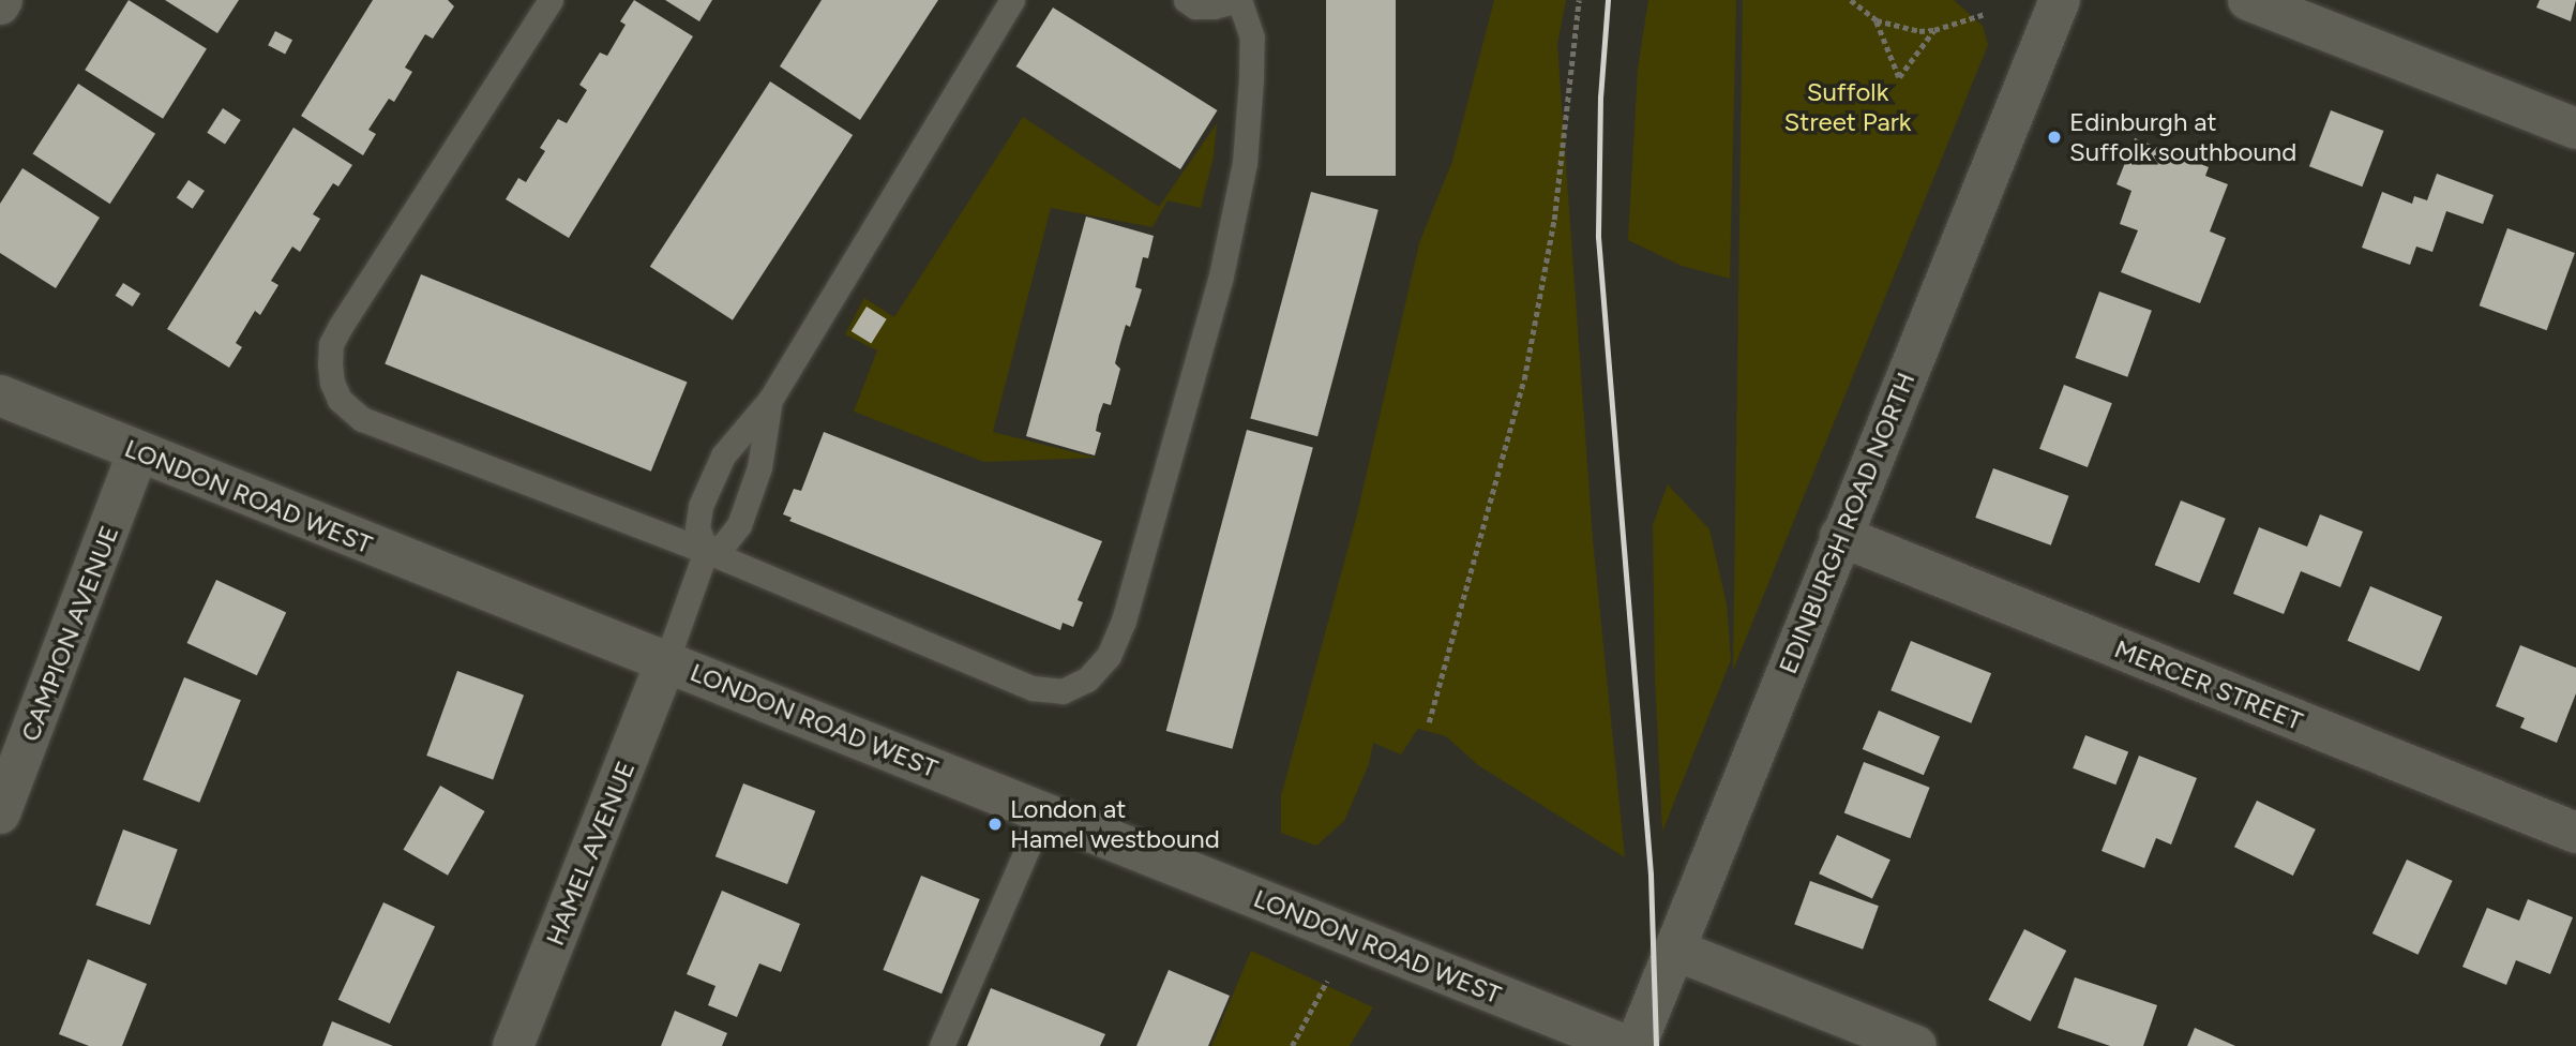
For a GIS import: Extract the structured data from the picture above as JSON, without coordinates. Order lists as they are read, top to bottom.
{
  "streets": {
    "street": [
      "LONDON ROAD WEST",
      "EDINBURGH ROAD NORTH",
      "CAMPION AVENUE",
      "MERCER STREET",
      "HAMEL AVENUE"
    ]
  },
  "crossings": [
    ["LONDON ROAD WEST", "CAMPION AVENUE"],
    ["LONDON ROAD WEST", "HAMEL AVENUE"],
    ["EDINBURGH ROAD NORTH", "MERCER STREET"]
  ],
  "parks": ["Suffolk Street Park"],
  "places": ["Edinburgh at Suffolk southbound", "London at Hamel westbound"]
}
